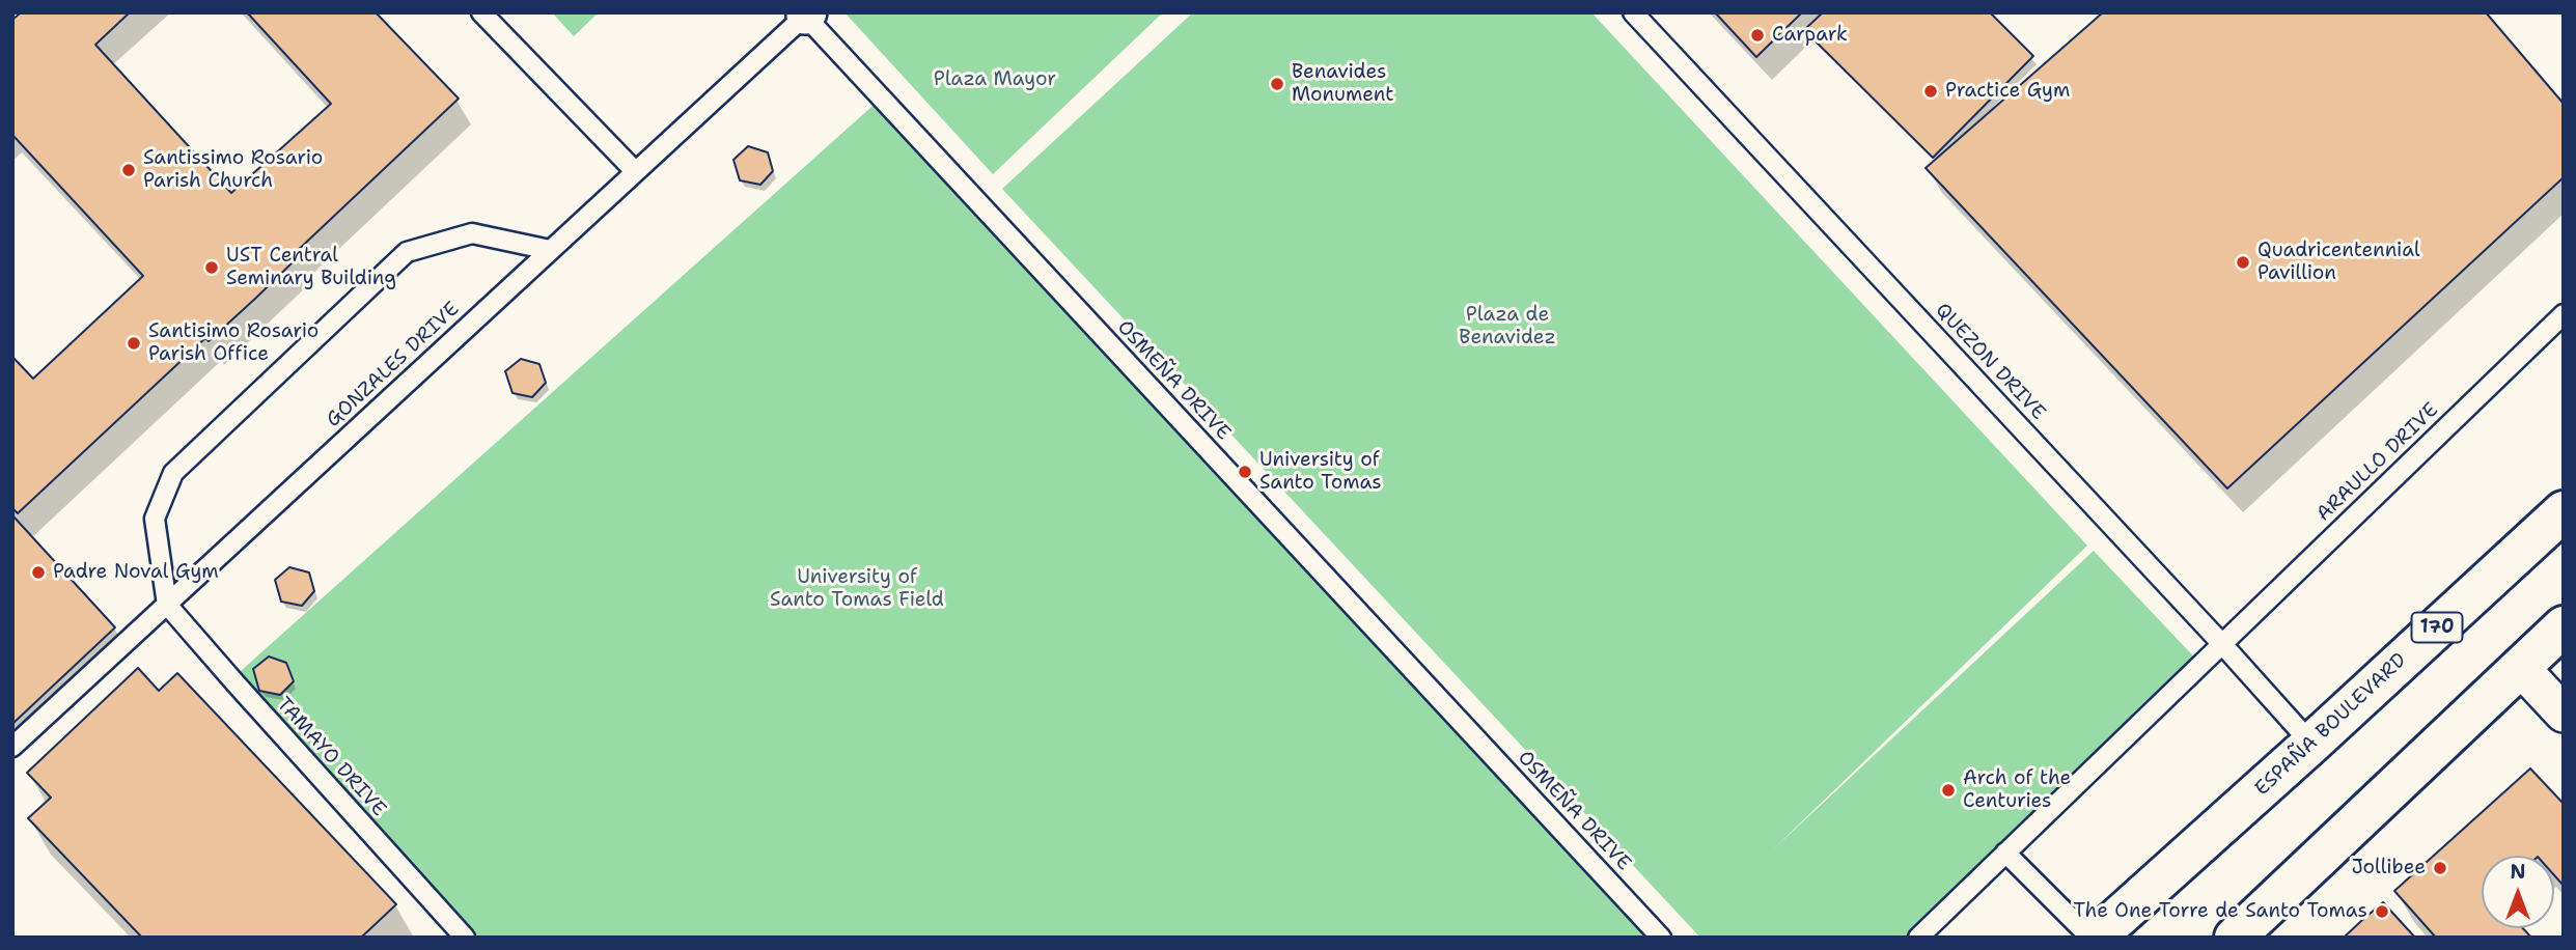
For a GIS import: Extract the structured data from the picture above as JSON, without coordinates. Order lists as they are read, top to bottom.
{
  "streets": {
    "main road": ["170", "ESPAÑA BOULEVARD"],
    "lane": [
      "QUEZON DRIVE",
      "GONZALES DRIVE",
      "OSMEÑA DRIVE",
      "ARAULLO DRIVE",
      "TAMAYO DRIVE"
    ]
  },
  "crossings": [
    ["QUEZON DRIVE", "ARAULLO DRIVE"],
    ["QUEZON DRIVE", "ESPAÑA BOULEVARD"],
    ["GONZALES DRIVE", "OSMEÑA DRIVE"],
    ["GONZALES DRIVE", "TAMAYO DRIVE"]
  ],
  "parks": ["Plaza Mayor", "Plaza de Benavidez", "University of Santo Tomas Field"],
  "places": [
    "Carpark",
    "Benavides Monument",
    "Practice Gym",
    "Santissimo Rosario Parish Church",
    "Quadricentennial Pavillion",
    "UST Central Seminary Building",
    "Santisimo Rosario Parish Office",
    "University of Santo Tomas",
    "Padre Noval Gym",
    "Arch of the Centuries",
    "Jollibee",
    "The One Torre de Santo Tomas"
  ],
  "north": "top"
}
